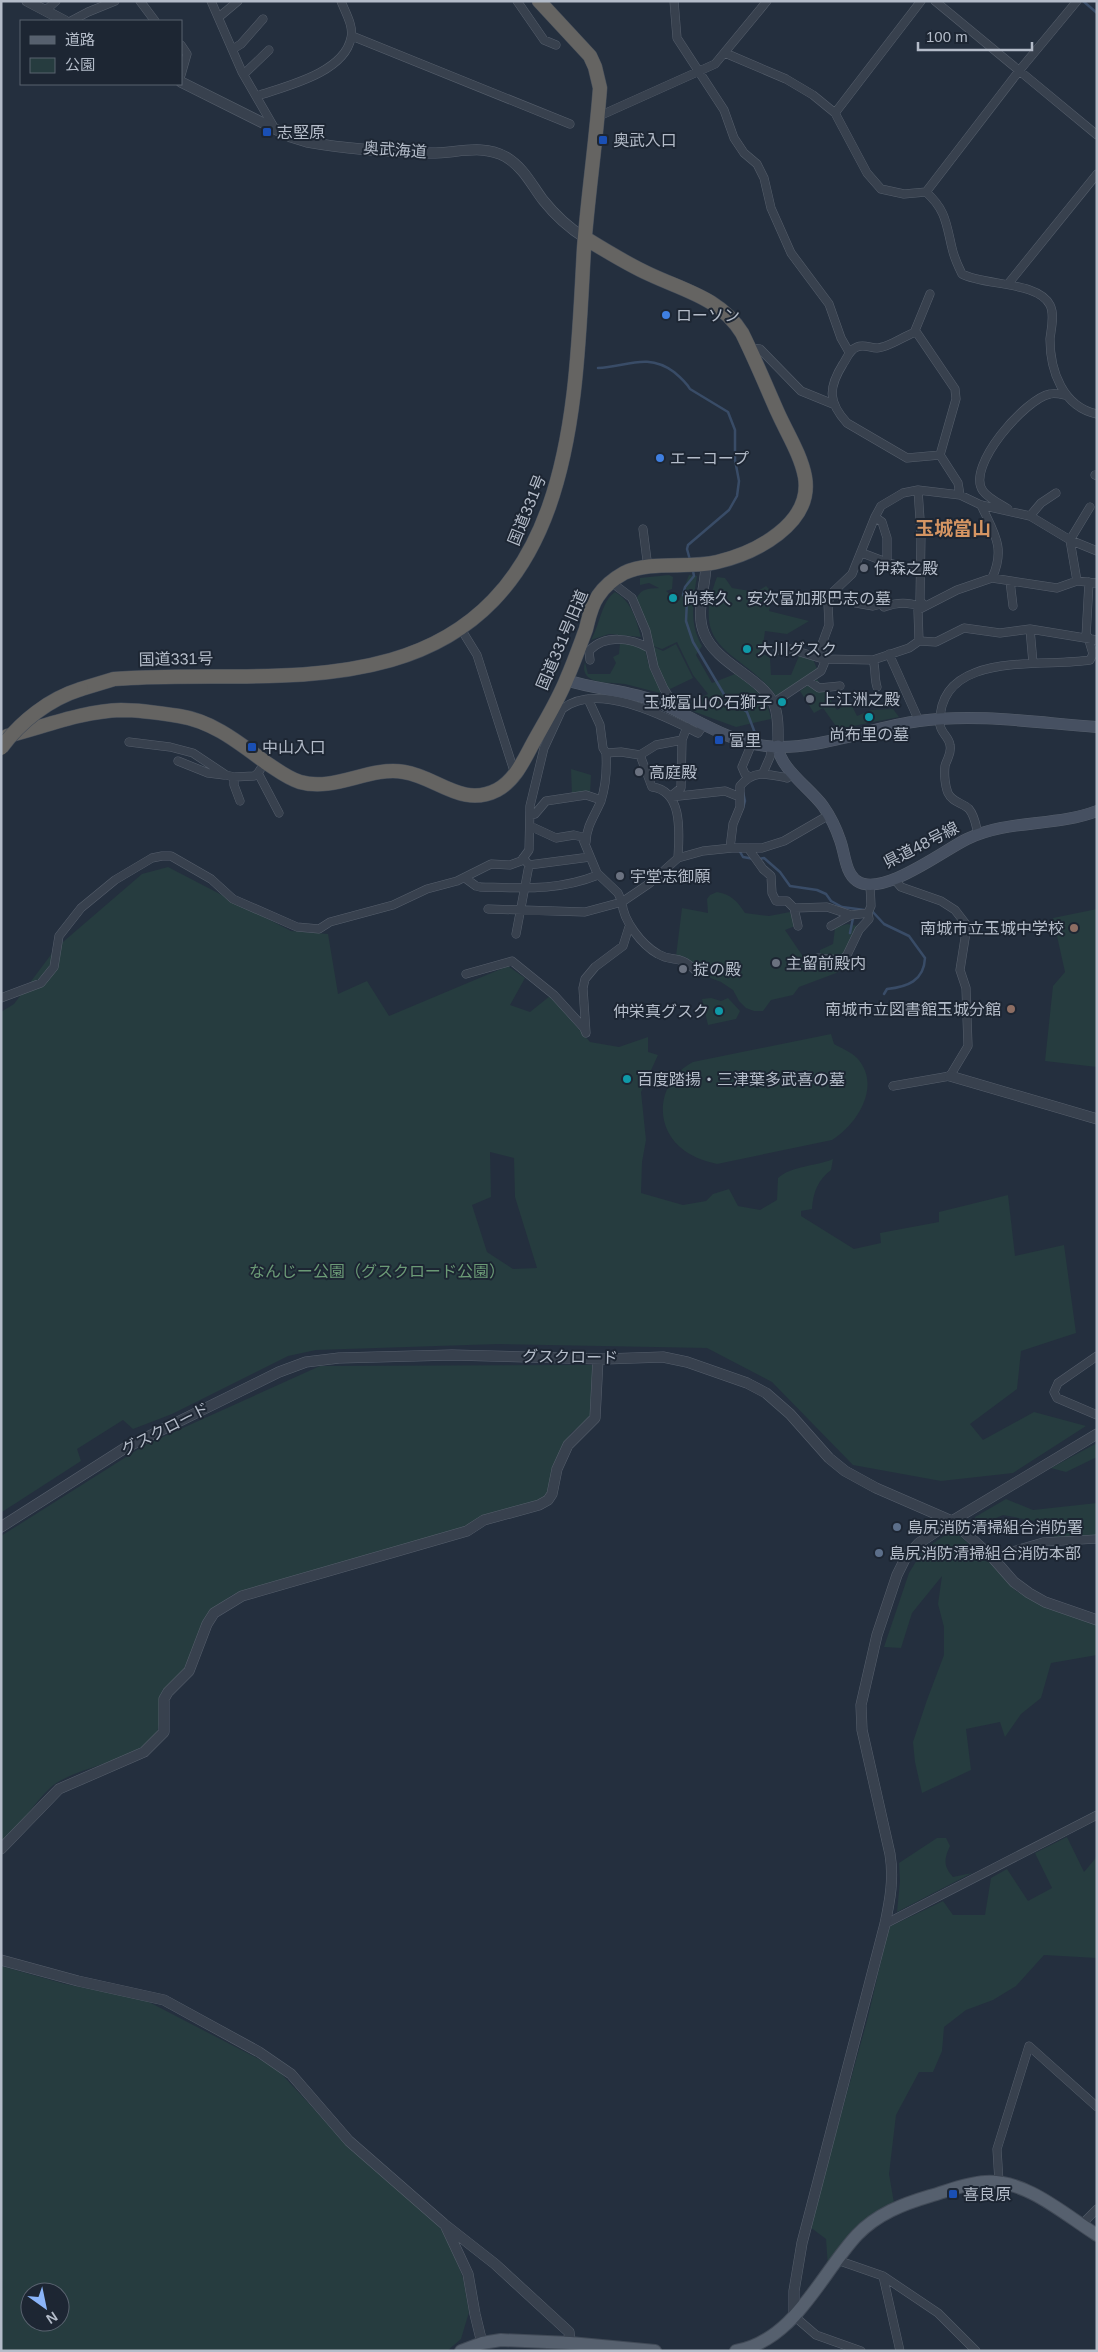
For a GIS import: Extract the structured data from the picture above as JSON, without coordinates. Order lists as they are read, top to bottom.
{
  "streets": {
    "highway": ["国道331号", "国道331号旧道"],
    "main road": ["県道48号線"],
    "street": ["奥武海道", "グスクロード"]
  },
  "crossings": [
    ["奥武海道", "国道331号"],
    ["奥武海道", "国道331号旧道"],
    ["国道331号", "国道331号旧道"]
  ],
  "districts": ["玉城當山"],
  "parks": ["なんじー公園（グスクロード公園）"],
  "places": {
    "transit": [
      "志堅原",
      "奥武入口",
      "富里",
      "中山入口",
      "喜良原"
    ],
    "other": [
      "ローソン",
      "エーコープ",
      "伊森之殿",
      "尚泰久・安次富加那巴志の墓",
      "大川グスク",
      "上江洲之殿",
      "玉城富山の石獅子",
      "尚布里の墓",
      "高庭殿",
      "宇堂志御願",
      "南城市立玉城中学校",
      "主留前殿内",
      "掟の殿",
      "南城市立図書館玉城分館",
      "仲栄真グスク",
      "百度踏揚・三津葉多武喜の墓",
      "島尻消防清掃組合消防署",
      "島尻消防清掃組合消防本部"
    ]
  },
  "legend": ["道路", "公園"],
  "scale_bar": "100 m",
  "north": "bottom right"
}
